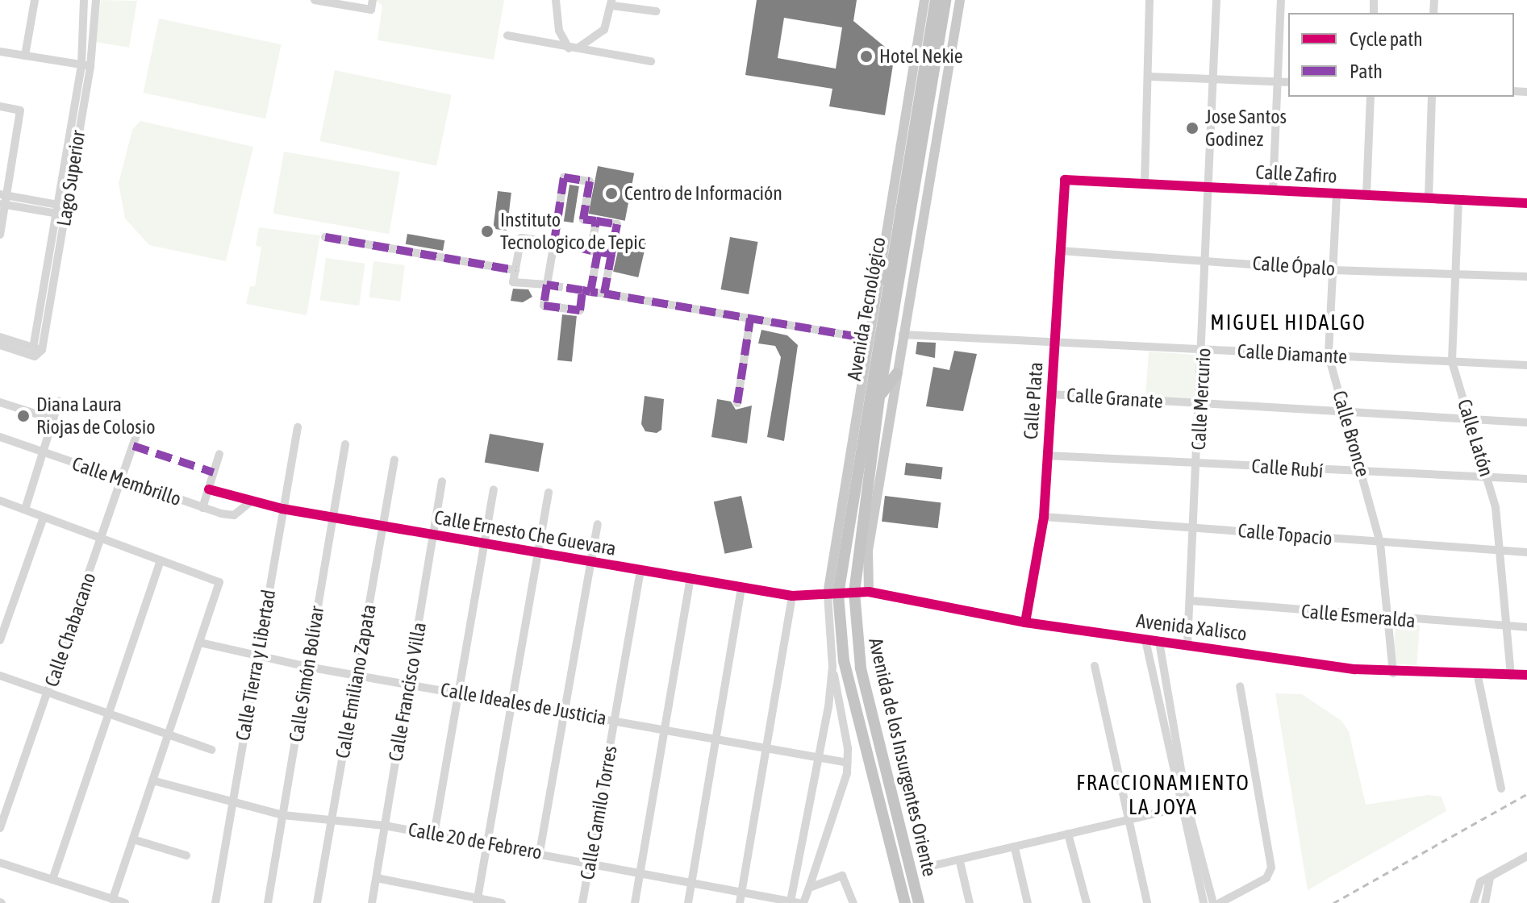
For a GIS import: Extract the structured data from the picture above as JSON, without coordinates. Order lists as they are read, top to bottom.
{
  "streets": {
    "highway": ["Avenida Tecnológico", "Avenida de los Insurgentes Oriente"],
    "street": [
      "Calle Zafiro",
      "Lago Superior",
      "Calle Ópalo",
      "Calle Diamante",
      "Calle Granate",
      "Calle Mercurio",
      "Calle Plata",
      "Calle Bronce",
      "Calle Latón",
      "Calle Rubí",
      "Calle Membrillo",
      "Calle Ernesto Che Guevara",
      "Calle Topacio",
      "Calle Esmeralda",
      "Avenida Xalisco",
      "Calle Chabacano",
      "Calle Tierra y Libertad",
      "Calle Simón Bolívar",
      "Calle Emiliano Zapata",
      "Calle Francisco Villa",
      "Calle Ideales de Justicia",
      "Calle Camilo Torres",
      "Calle 20 de Febrero"
    ]
  },
  "crossings": [
    ["Calle Zafiro", "Calle Mercurio"],
    ["Calle Zafiro", "Calle Plata"],
    ["Calle Zafiro", "Calle Bronce"],
    ["Calle Zafiro", "Calle Latón"],
    ["Calle Ópalo", "Calle Mercurio"],
    ["Calle Ópalo", "Calle Plata"],
    ["Calle Ópalo", "Calle Bronce"],
    ["Calle Ópalo", "Calle Latón"],
    ["Avenida Tecnológico", "Calle Diamante"],
    ["Avenida Tecnológico", "Calle Ernesto Che Guevara"],
    ["Avenida Tecnológico", "Avenida Xalisco"],
    ["Avenida Tecnológico", "Avenida de los Insurgentes Oriente"],
    ["Calle Diamante", "Calle Mercurio"],
    ["Calle Diamante", "Calle Plata"],
    ["Calle Diamante", "Calle Bronce"],
    ["Calle Diamante", "Calle Latón"],
    ["Calle Granate", "Calle Mercurio"],
    ["Calle Granate", "Calle Plata"],
    ["Calle Granate", "Calle Bronce"],
    ["Calle Granate", "Calle Latón"],
    ["Calle Mercurio", "Calle Rubí"],
    ["Calle Mercurio", "Calle Topacio"],
    ["Calle Mercurio", "Calle Esmeralda"],
    ["Calle Mercurio", "Avenida Xalisco"],
    ["Calle Plata", "Calle Rubí"],
    ["Calle Plata", "Calle Topacio"],
    ["Calle Plata", "Avenida Xalisco"],
    ["Calle Bronce", "Calle Rubí"],
    ["Calle Bronce", "Calle Topacio"],
    ["Calle Bronce", "Calle Esmeralda"],
    ["Calle Bronce", "Avenida Xalisco"],
    ["Calle Latón", "Calle Rubí"],
    ["Calle Latón", "Calle Topacio"],
    ["Calle Latón", "Calle Esmeralda"],
    ["Calle Latón", "Avenida Xalisco"],
    ["Calle Membrillo", "Calle Ernesto Che Guevara"],
    ["Calle Membrillo", "Calle Chabacano"],
    ["Calle Ernesto Che Guevara", "Avenida Xalisco"],
    ["Calle Ernesto Che Guevara", "Calle Tierra y Libertad"],
    ["Calle Ernesto Che Guevara", "Calle Simón Bolívar"],
    ["Calle Ernesto Che Guevara", "Calle Emiliano Zapata"],
    ["Calle Ernesto Che Guevara", "Calle Francisco Villa"],
    ["Calle Ernesto Che Guevara", "Calle Camilo Torres"],
    ["Calle Tierra y Libertad", "Calle Ideales de Justicia"],
    ["Calle Tierra y Libertad", "Calle 20 de Febrero"],
    ["Calle Simón Bolívar", "Calle Ideales de Justicia"],
    ["Calle Simón Bolívar", "Calle 20 de Febrero"],
    ["Calle Emiliano Zapata", "Calle Ideales de Justicia"],
    ["Calle Emiliano Zapata", "Calle 20 de Febrero"],
    ["Calle Francisco Villa", "Calle Ideales de Justicia"],
    ["Calle Francisco Villa", "Calle 20 de Febrero"],
    ["Calle Ideales de Justicia", "Calle Camilo Torres"],
    ["Calle Camilo Torres", "Calle 20 de Febrero"]
  ],
  "districts": ["MIGUEL HIDALGO", "FRACCIONAMIENTO LA JOYA"],
  "places": [
    "Hotel Nekie",
    "Jose Santos Godinez",
    "Centro de Información",
    "Instituto Tecnologico de Tepic",
    "Diana Laura Riojas de Colosio"
  ],
  "legend": ["Cycle path", "Path"]
}
